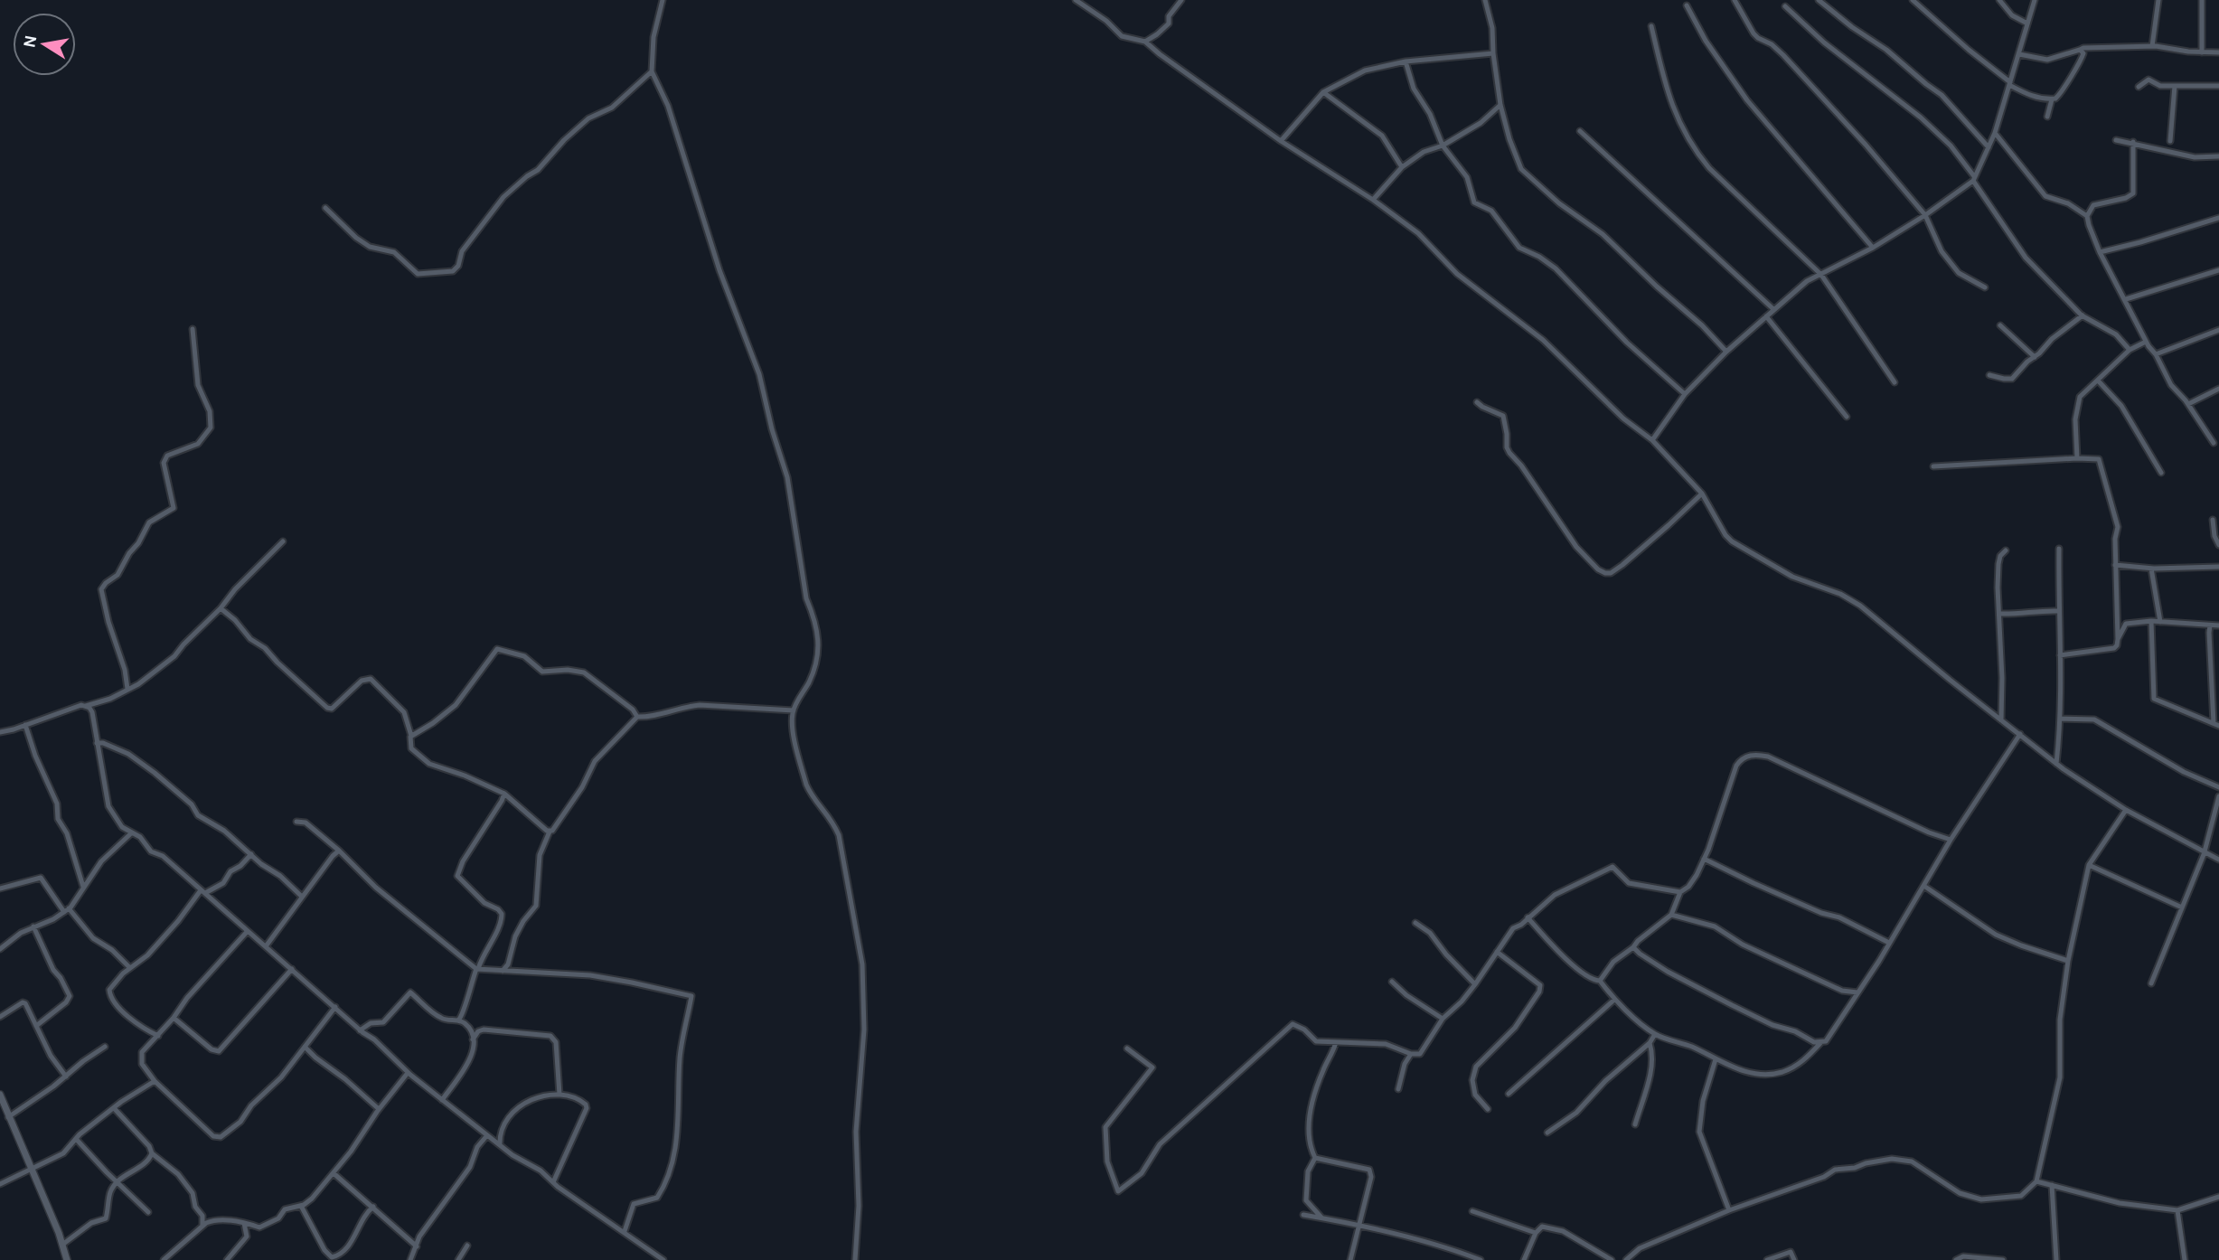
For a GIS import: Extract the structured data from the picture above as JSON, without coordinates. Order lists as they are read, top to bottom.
{
  "north": "left"
}
